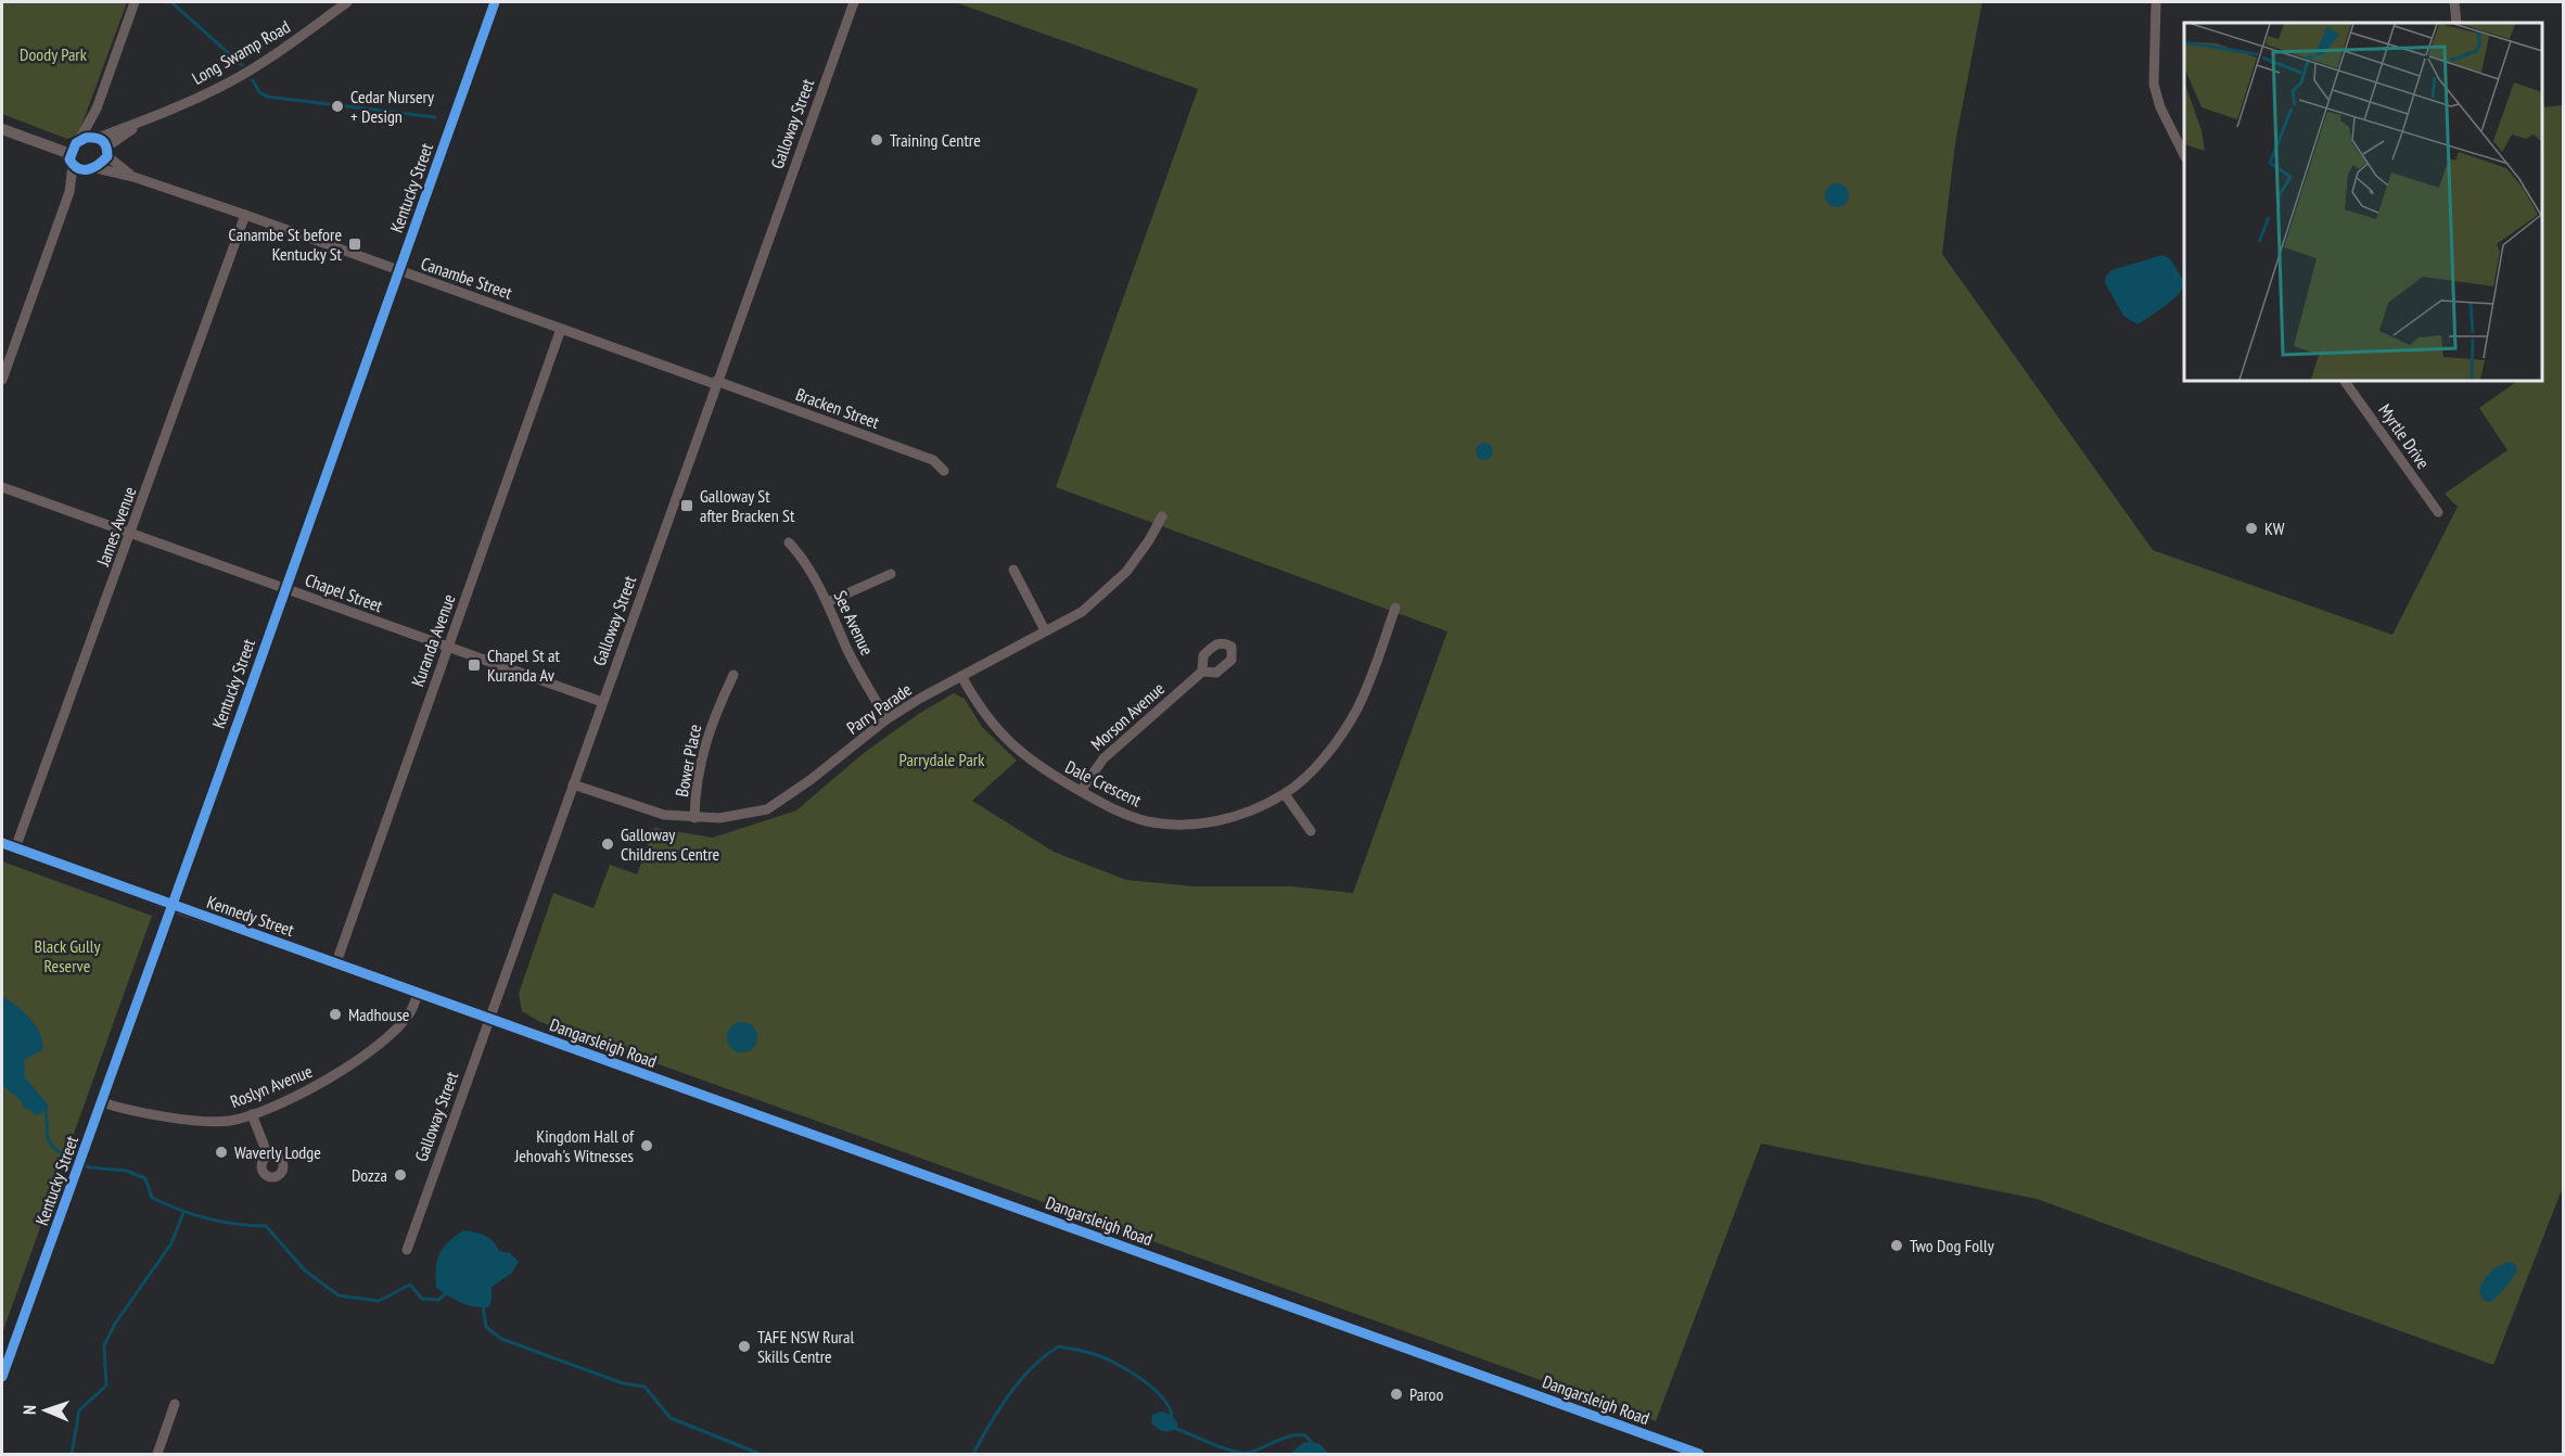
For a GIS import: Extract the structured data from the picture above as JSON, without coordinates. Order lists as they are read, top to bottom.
{
  "streets": {
    "street": [
      "Long Swamp Road",
      "Galloway Street",
      "Kentucky Street",
      "Canambe Street",
      "Bracken Street",
      "Myrtle Drive",
      "James Avenue",
      "Chapel Street",
      "See Avenue",
      "Kuranda Avenue",
      "Parry Parade",
      "Morson Avenue",
      "Bower Place",
      "Dale Crescent",
      "Kennedy Street",
      "Dangarsleigh Road",
      "Roslyn Avenue"
    ]
  },
  "crossings": [
    ["Long Swamp Road", "Canambe Street"],
    ["Galloway Street", "Canambe Street"],
    ["Galloway Street", "Bracken Street"],
    ["Galloway Street", "Chapel Street"],
    ["Galloway Street", "Parry Parade"],
    ["Galloway Street", "Kennedy Street"],
    ["Galloway Street", "Dangarsleigh Road"],
    ["Kentucky Street", "Canambe Street"],
    ["Kentucky Street", "Chapel Street"],
    ["Kentucky Street", "Kennedy Street"],
    ["Kentucky Street", "Roslyn Avenue"],
    ["Canambe Street", "Bracken Street"],
    ["Canambe Street", "James Avenue"],
    ["Canambe Street", "Kuranda Avenue"],
    ["James Avenue", "Chapel Street"],
    ["James Avenue", "Kennedy Street"],
    ["Chapel Street", "Kuranda Avenue"],
    ["See Avenue", "Parry Parade"],
    ["Kuranda Avenue", "Kennedy Street"],
    ["Parry Parade", "Bower Place"],
    ["Parry Parade", "Dale Crescent"],
    ["Morson Avenue", "Dale Crescent"],
    ["Kennedy Street", "Dangarsleigh Road"],
    ["Kennedy Street", "Roslyn Avenue"]
  ],
  "parks": ["Doody Park", "Parrydale Park", "Black Gully Reserve"],
  "places": {
    "other": [
      "Cedar Nursery + Design",
      "Training Centre",
      "KW",
      "Galloway Childrens Centre",
      "Madhouse",
      "Kingdom Hall of Jehovah's Witnesses",
      "Waverly Lodge",
      "Dozza",
      "Two Dog Folly",
      "TAFE NSW Rural Skills Centre",
      "Paroo"
    ],
    "transit": ["Canambe St before Kentucky St", "Galloway St after Bracken St", "Chapel St at Kuranda Av"]
  },
  "north": "left"
}
